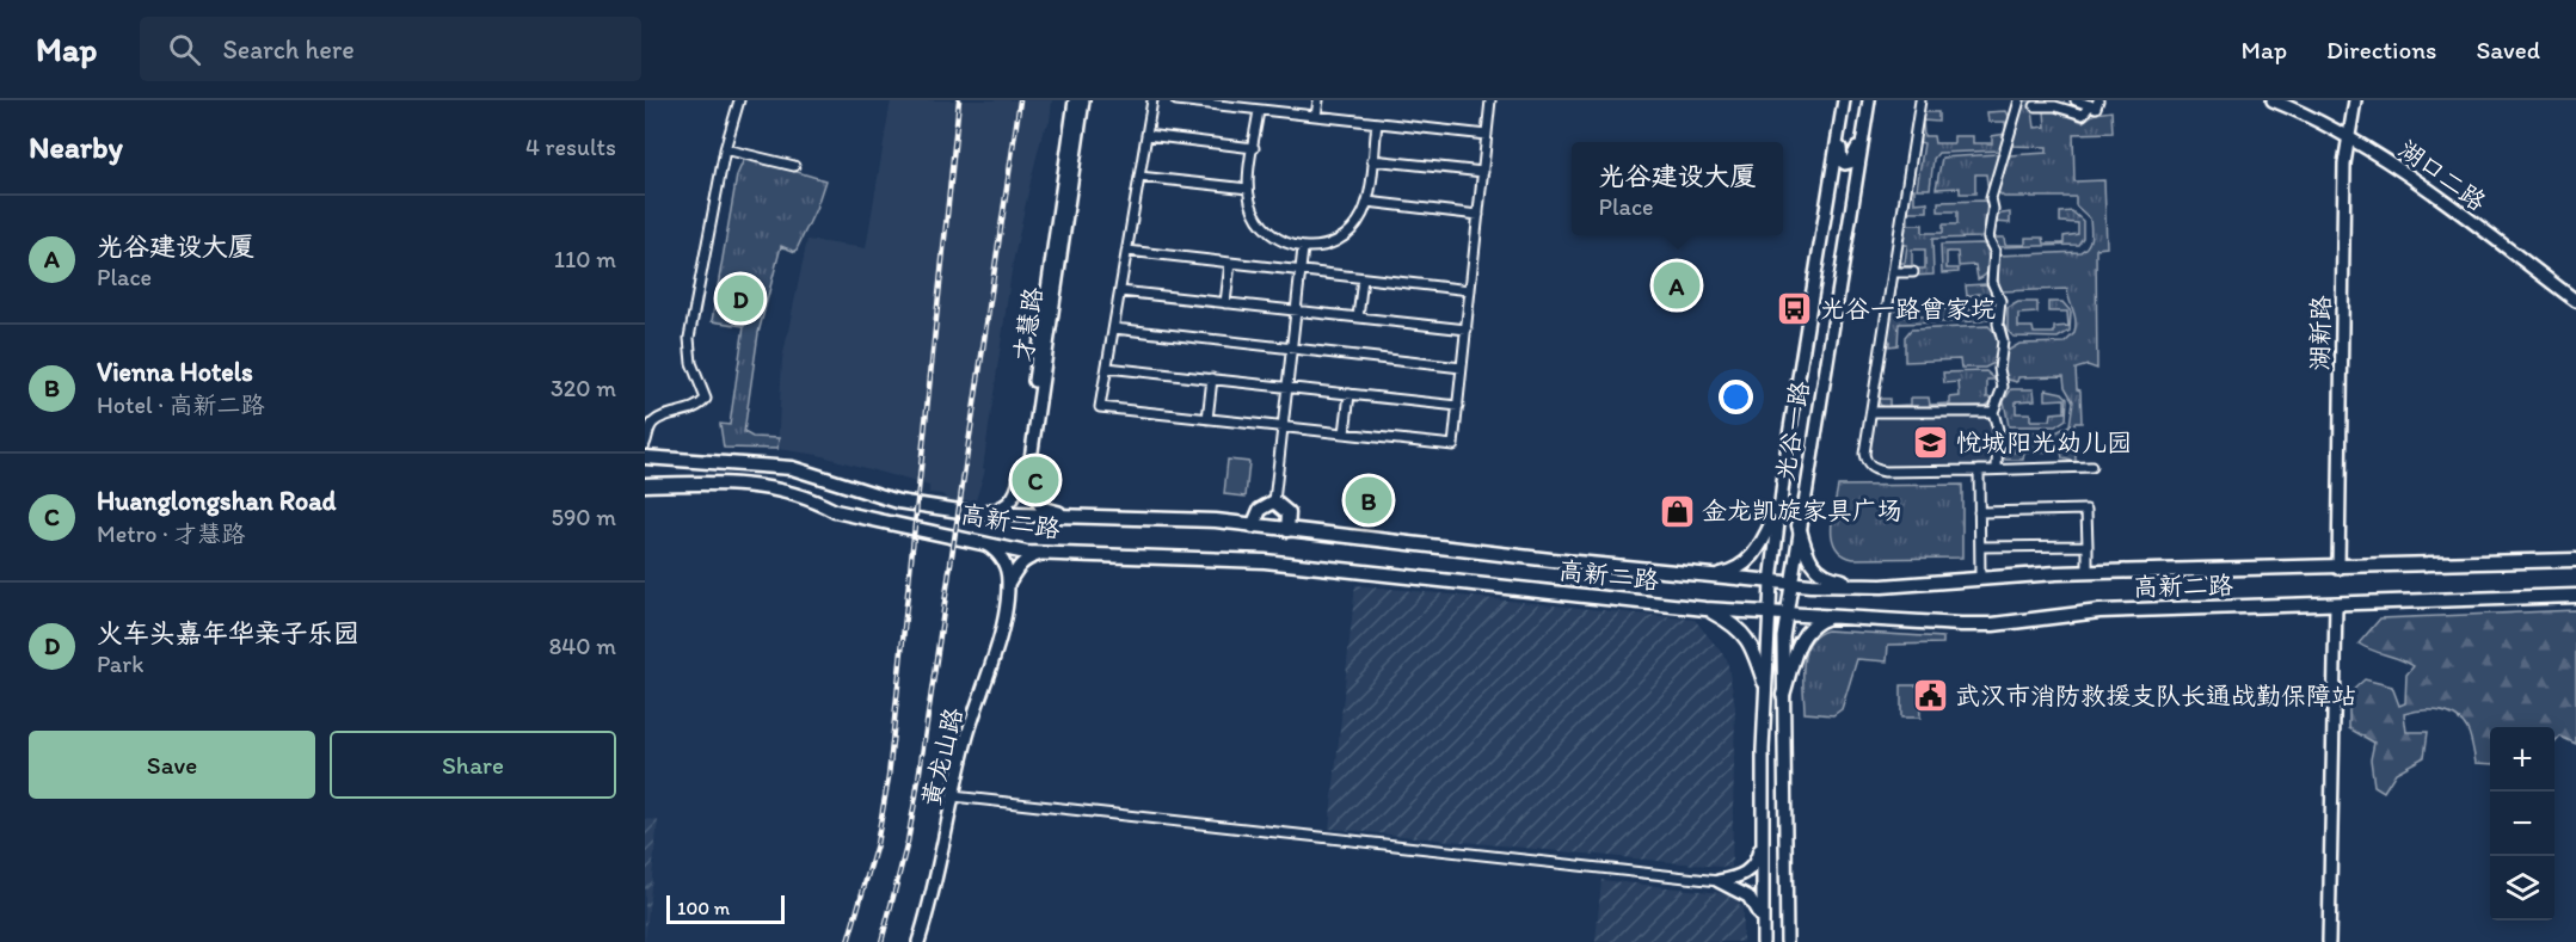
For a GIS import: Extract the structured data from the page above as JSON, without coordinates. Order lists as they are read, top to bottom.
{
  "streets": {
    "main road": ["高新二路"],
    "street": [
      "湖口二路",
      "才慧路",
      "湖新路",
      "光谷一路",
      "黄龙山路"
    ]
  },
  "crossings": [
    ["湖口二路", "湖新路"],
    ["才慧路", "高新二路"],
    ["湖新路", "高新二路"],
    ["光谷一路", "高新二路"],
    ["高新二路", "黄龙山路"]
  ],
  "places": {
    "bus stop": ["光谷一路曾家垸"],
    "school or university": ["悦城阳光幼儿园"],
    "shop": ["金龙凯旋家具广场"],
    "public building": ["武汉市消防救援支队长通战勤保障站"]
  },
  "scale_bar": "100 m",
  "page": {
    "header": "Map",
    "search": "Search here",
    "nav": ["Map", "Directions", "Saved"],
    "heading": ["Nearby", "4 results"],
    "popup": ["光谷建设大厦", "Place"],
    "list": [
      {
        "mark": "A",
        "name": "光谷建设大厦",
        "note": "Place",
        "value": "110 m"
      },
      {
        "mark": "B",
        "name": "Vienna Hotels",
        "note": "Hotel · 高新二路",
        "value": "320 m"
      },
      {
        "mark": "C",
        "name": "Huanglongshan Road",
        "note": "Metro · 才慧路",
        "value": "590 m"
      },
      {
        "mark": "D",
        "name": "火车头嘉年华亲子乐园",
        "note": "Park",
        "value": "840 m"
      }
    ],
    "pins": [
      "A",
      "D",
      "C",
      "B"
    ],
    "buttons": ["Save", "Share"],
    "map_buttons": ["+", "−"],
    "scale": "100 m"
  }
}
